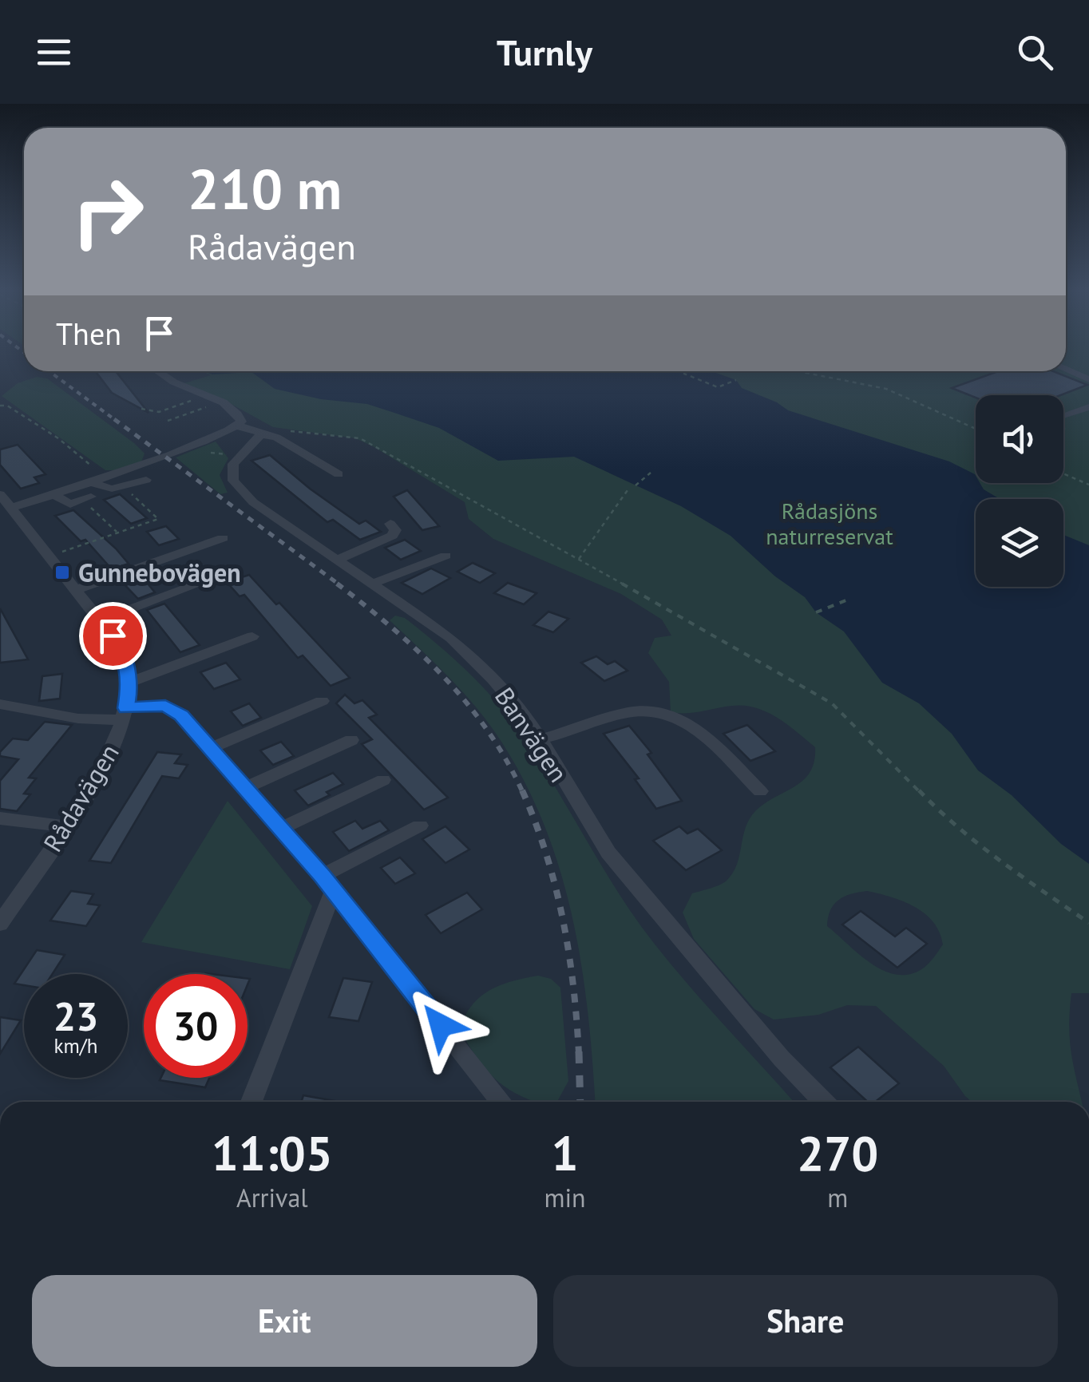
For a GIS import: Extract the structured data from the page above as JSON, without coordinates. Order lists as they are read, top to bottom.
{
  "streets": {
    "street": ["Banvägen", "Rådavägen"]
  },
  "parks": ["Rådasjöns naturreservat"],
  "places": {
    "transit": ["Gunnebovägen"]
  },
  "page": {
    "header": "Turnly",
    "turn": ["210 m", "Rådavägen"],
    "then": "Then",
    "speed": "23 km/h",
    "limit": "30",
    "eta": [
      "11:05",
      "Arrival",
      "1",
      "min",
      "270",
      "m"
    ],
    "buttons": ["Exit", "Share"]
  }
}
